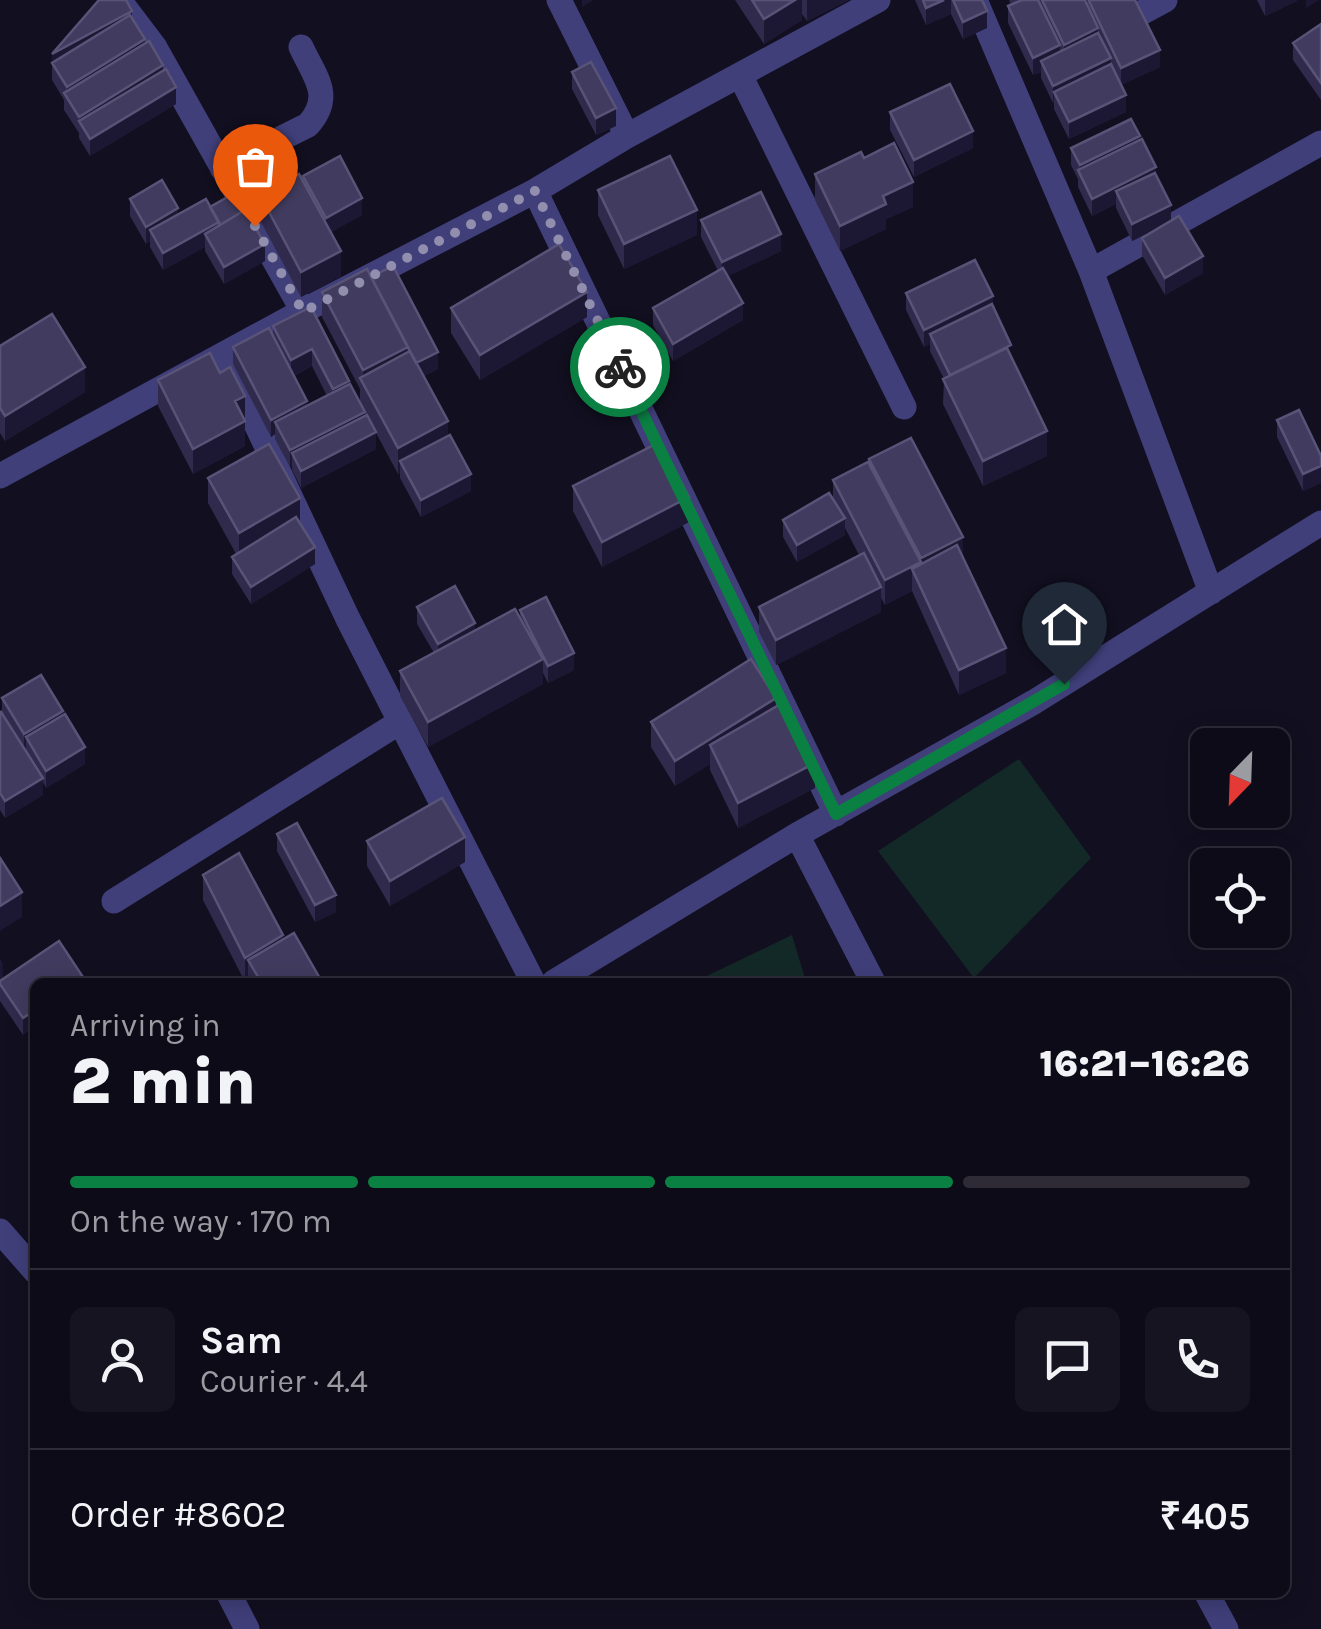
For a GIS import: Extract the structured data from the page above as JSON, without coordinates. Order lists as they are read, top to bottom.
{
  "north": "bottom left",
  "page": {
    "heading": ["2 min", "Arriving in", "16:21–16:26"],
    "panel": [
      "Sam",
      "Courier · 4.4",
      "Order #8602",
      "₹405"
    ],
    "bar": "On the way · 170 m"
  }
}
